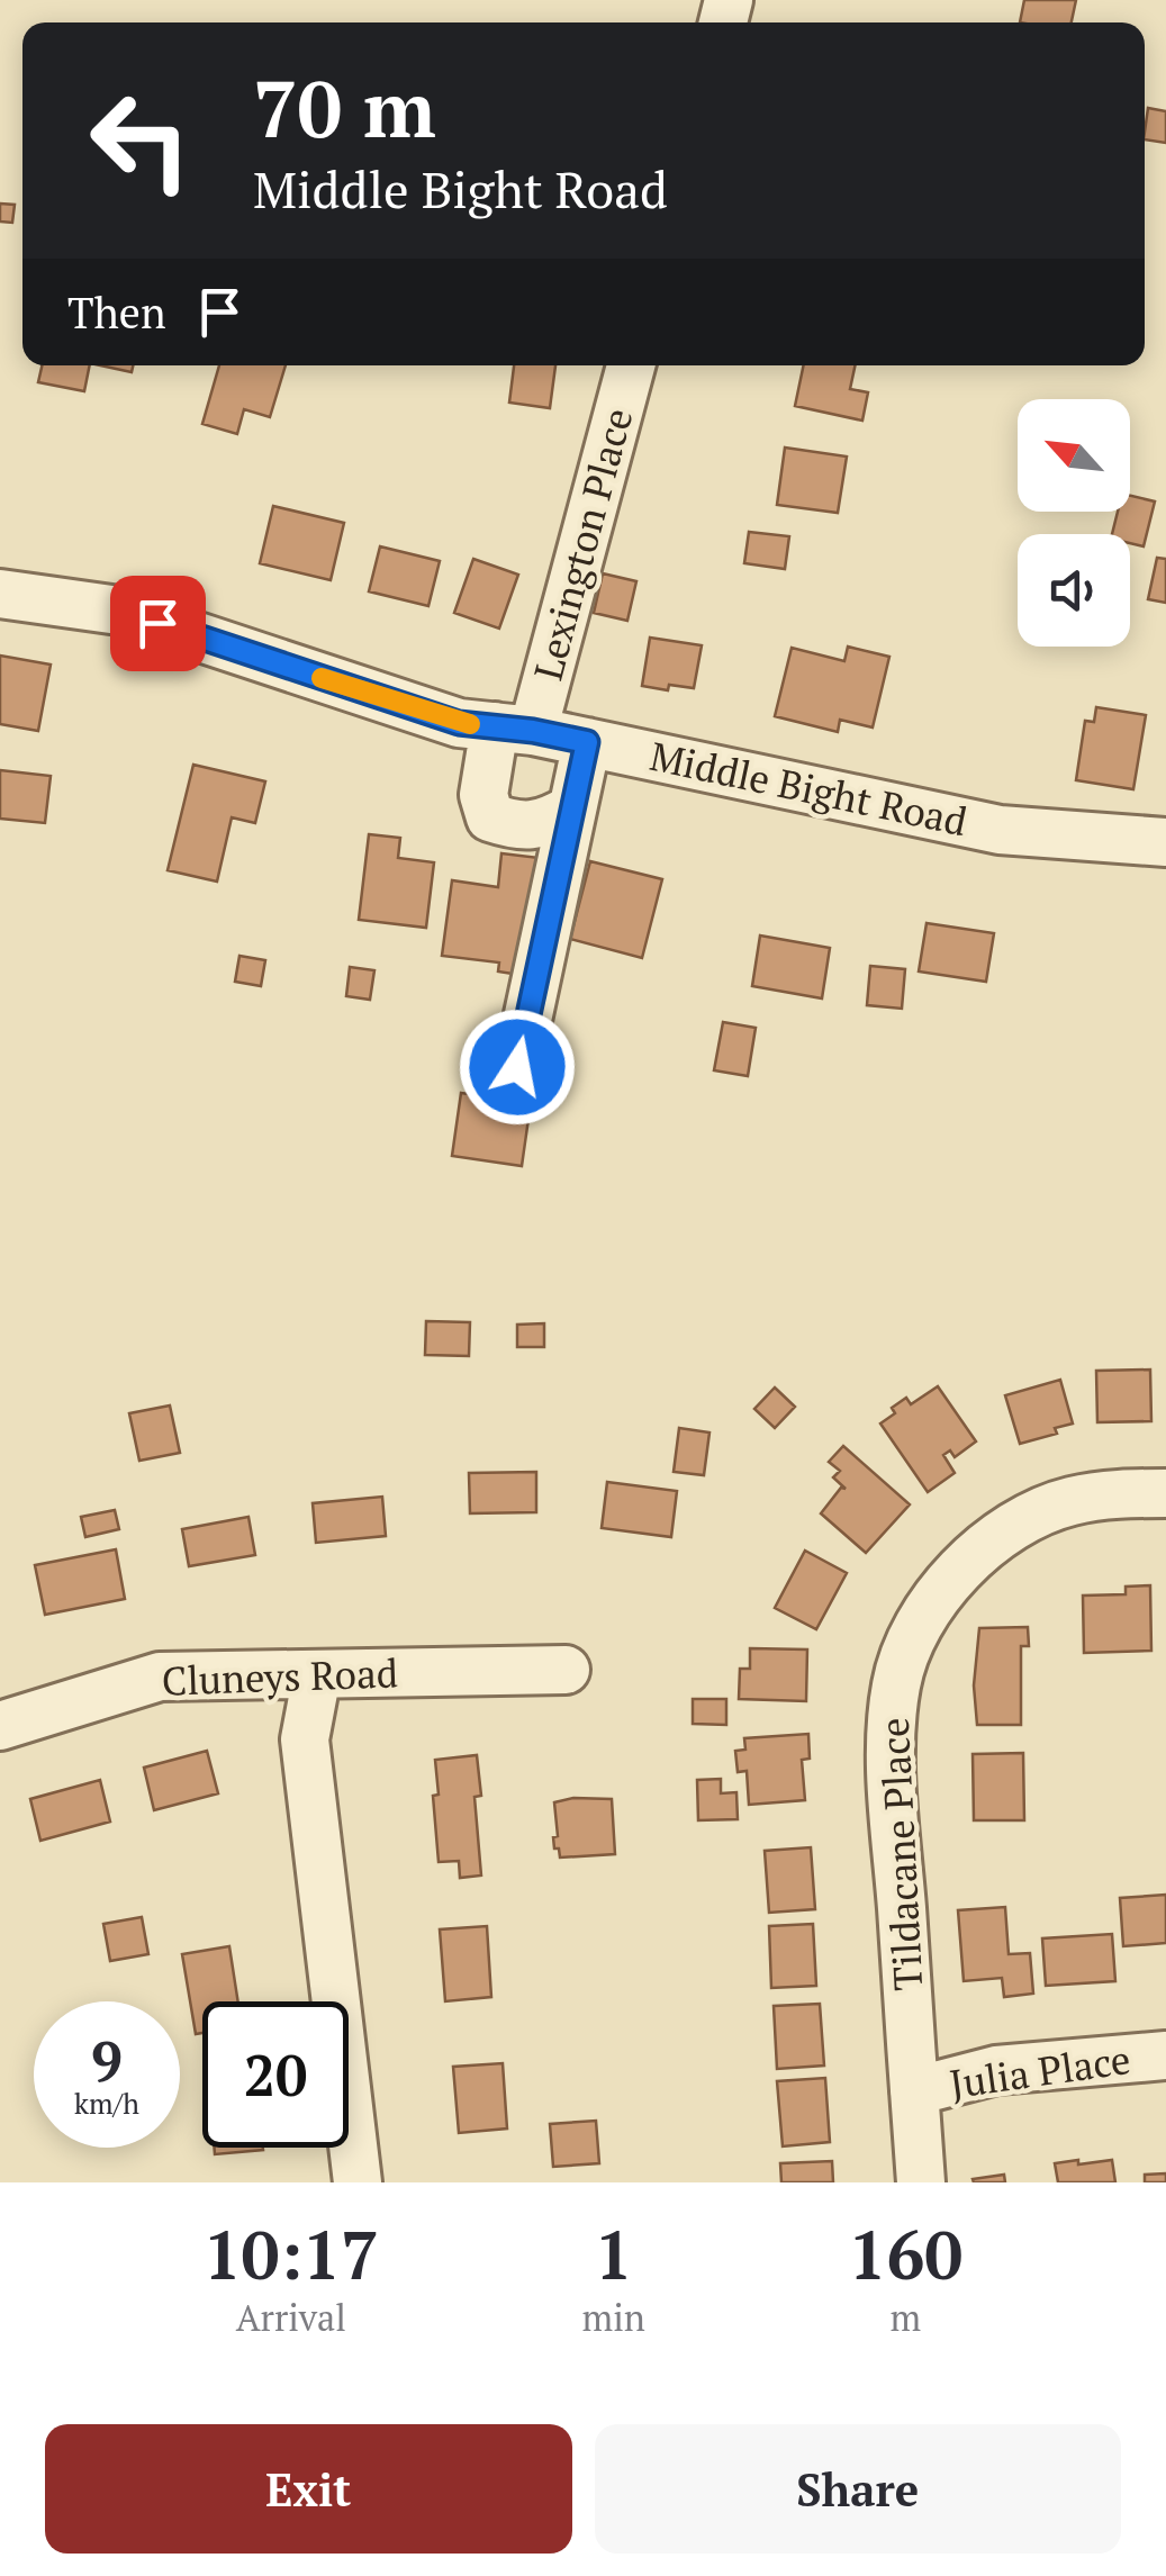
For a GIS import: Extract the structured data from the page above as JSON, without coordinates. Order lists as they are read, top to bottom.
{
  "streets": {
    "street": [
      "Lexington Place",
      "Middle Bight Road",
      "Cluneys Road",
      "Tildacane Place",
      "Julia Place"
    ]
  },
  "crossings": [
    ["Lexington Place", "Middle Bight Road"],
    ["Tildacane Place", "Julia Place"]
  ],
  "north": "top left",
  "page": {
    "turn": ["70 m", "Middle Bight Road"],
    "then": "Then",
    "speed": "9 km/h",
    "limit": "20",
    "eta": [
      "10:17",
      "Arrival",
      "1",
      "min",
      "160",
      "m"
    ],
    "buttons": ["Exit", "Share"]
  }
}
